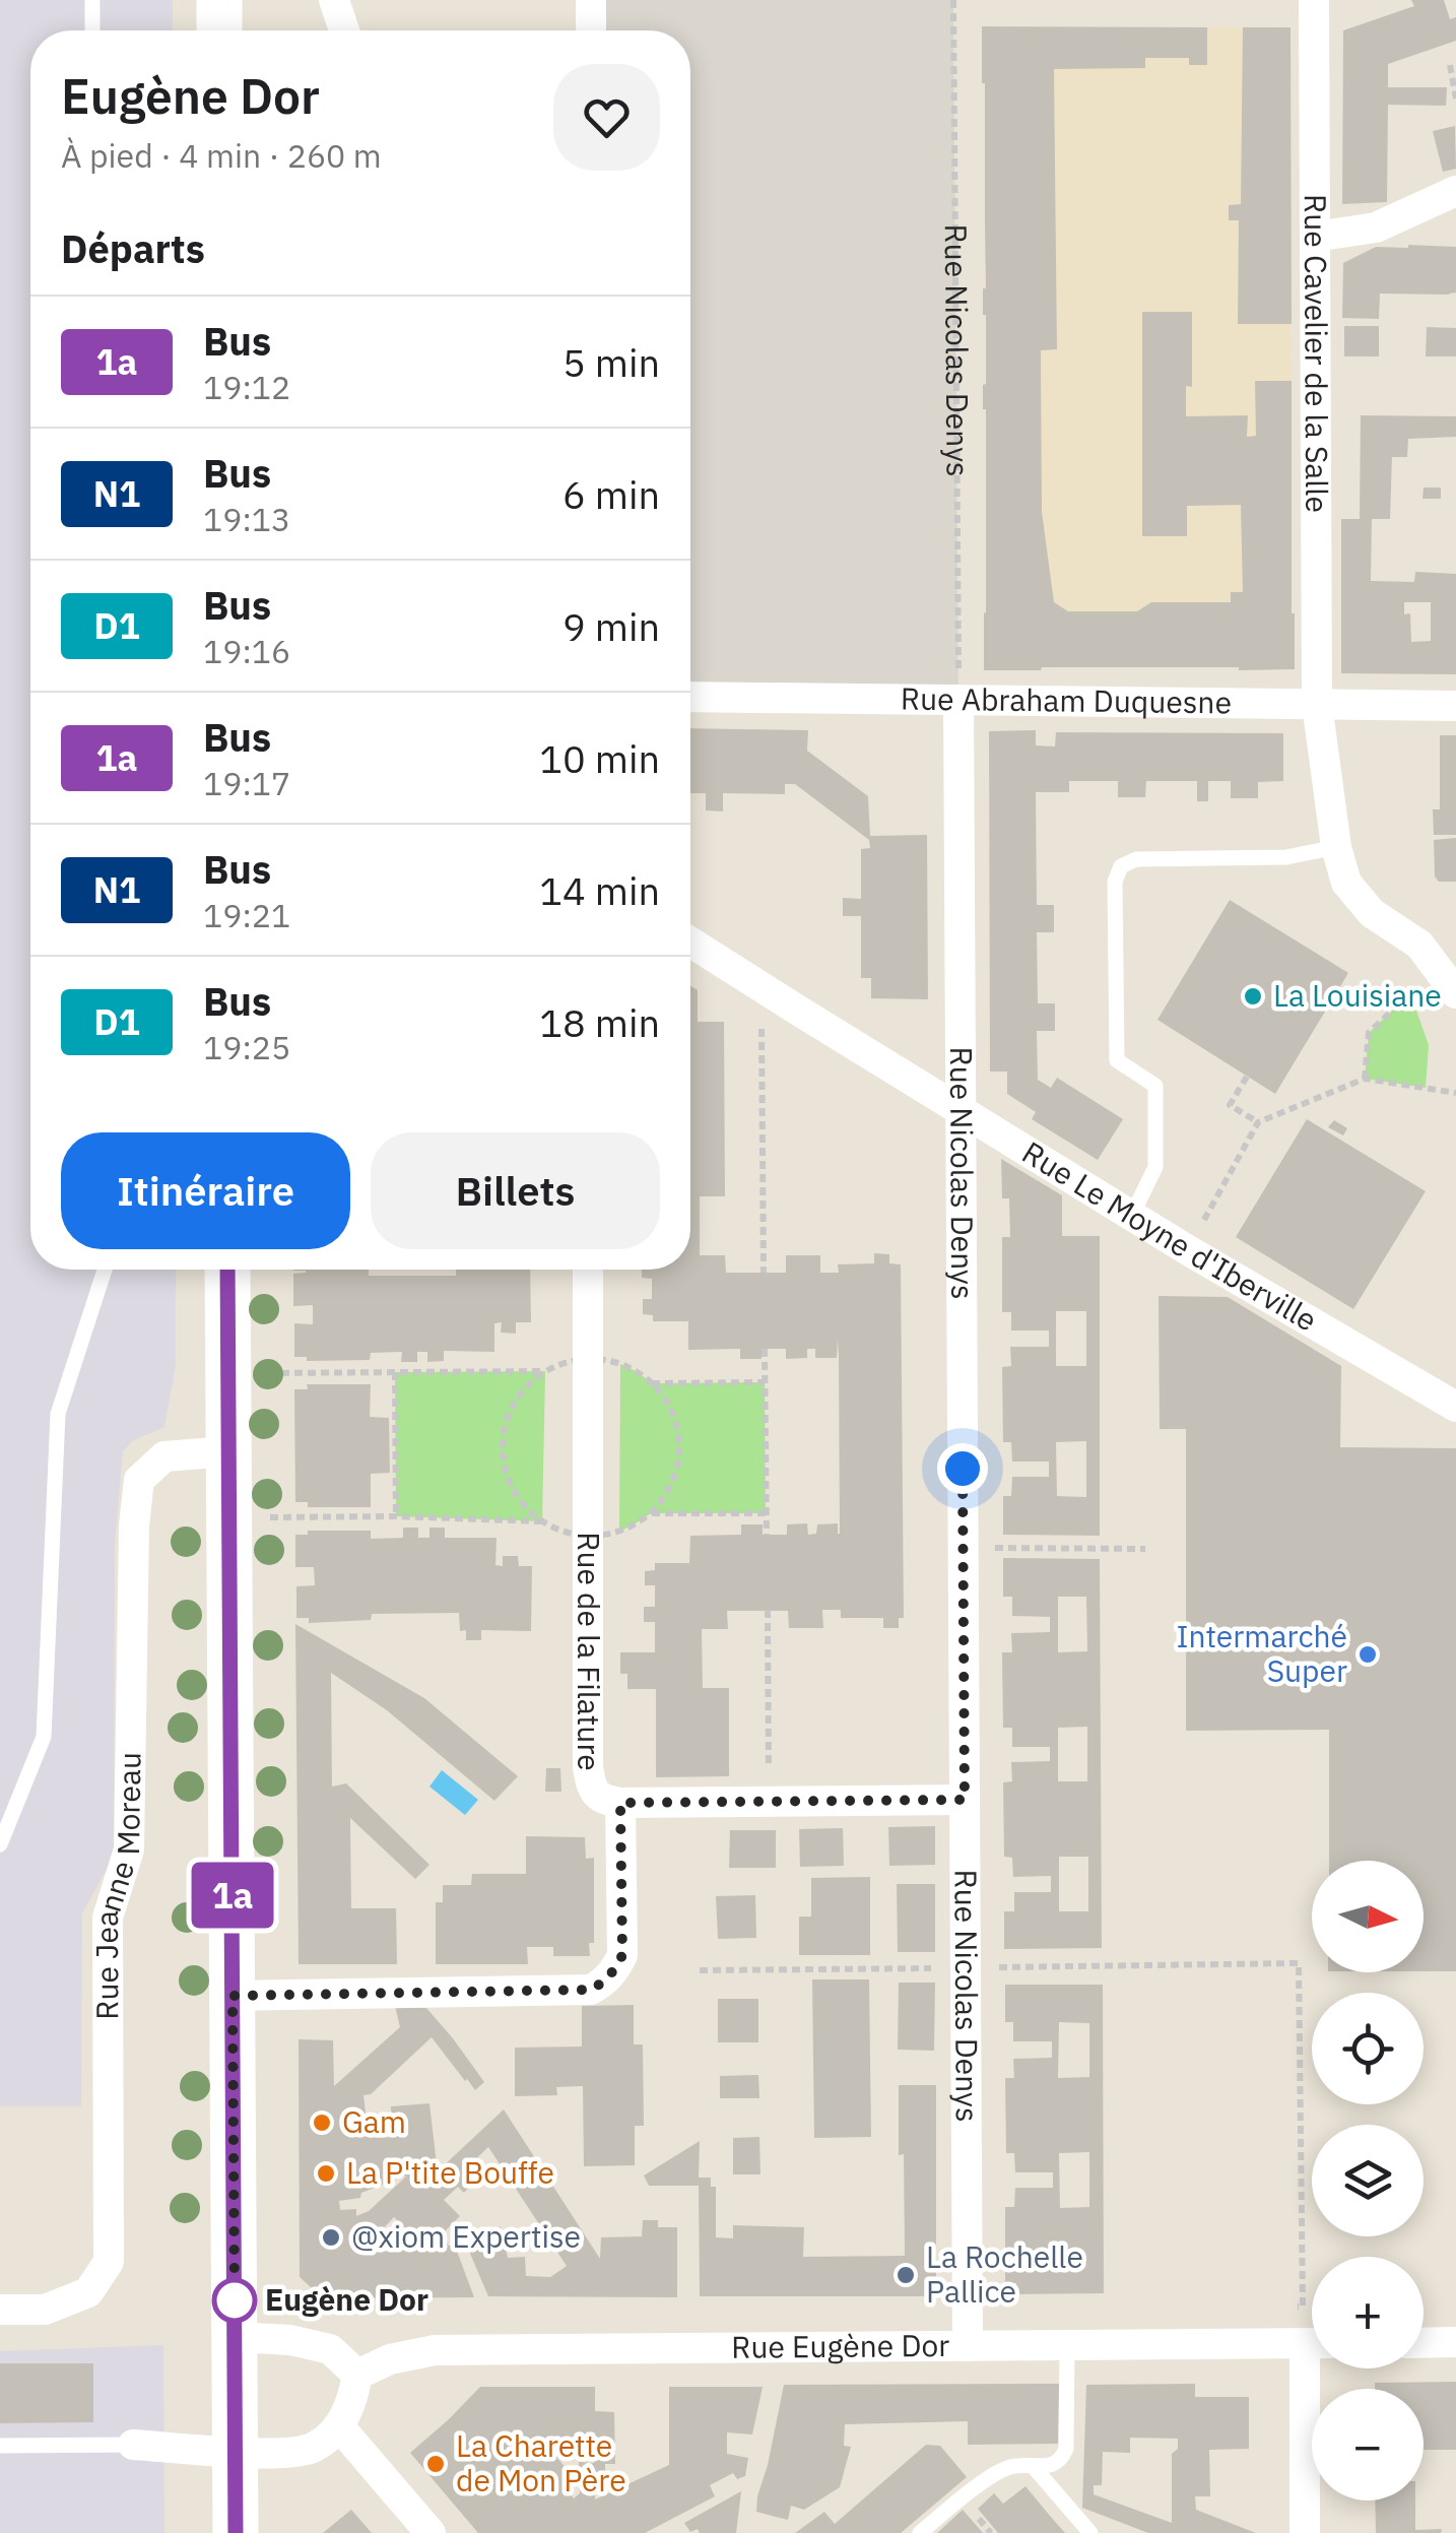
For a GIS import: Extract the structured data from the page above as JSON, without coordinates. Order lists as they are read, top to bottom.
{
  "streets": {
    "street": [
      "Rue Nicolas Denys",
      "Rue Cavelier de la Salle",
      "Rue Abraham Duquesne",
      "Rue Le Moyne d'Iberville",
      "Rue de la Filature",
      "Rue Jeanne Moreau",
      "Rue Eugène Dor"
    ]
  },
  "crossings": [
    ["Rue Nicolas Denys", "Rue Abraham Duquesne"],
    ["Rue Nicolas Denys", "Rue Le Moyne d'Iberville"],
    ["Rue Nicolas Denys", "Rue de la Filature"],
    ["Rue Nicolas Denys", "Rue Eugène Dor"],
    ["Rue Cavelier de la Salle", "Rue Abraham Duquesne"]
  ],
  "places": [
    "La Louisiane",
    "Intermarché Super",
    "Gam",
    "La P'tite Bouffe",
    "@xiom Expertise",
    "La Rochelle Pallice",
    "Eugène Dor",
    "La Charette de Mon Père"
  ],
  "lines": ["bus line 1a"],
  "north": "right",
  "page": {
    "on_map": "1a",
    "heading": [
      ["Eugène Dor", "À pied · 4 min · 260 m"],
      "Départs"
    ],
    "list": [
      {
        "mark": "1a",
        "name": "Bus",
        "note": "19:12",
        "value": "5 min"
      },
      {
        "mark": "N1",
        "name": "Bus",
        "note": "19:13",
        "value": "6 min"
      },
      {
        "mark": "D1",
        "name": "Bus",
        "note": "19:16",
        "value": "9 min"
      },
      {
        "mark": "1a",
        "name": "Bus",
        "note": "19:17",
        "value": "10 min"
      },
      {
        "mark": "N1",
        "name": "Bus",
        "note": "19:21",
        "value": "14 min"
      },
      {
        "mark": "D1",
        "name": "Bus",
        "note": "19:25",
        "value": "18 min"
      }
    ],
    "buttons": ["Itinéraire", "Billets"],
    "map_buttons": ["+", "−"]
  }
}
